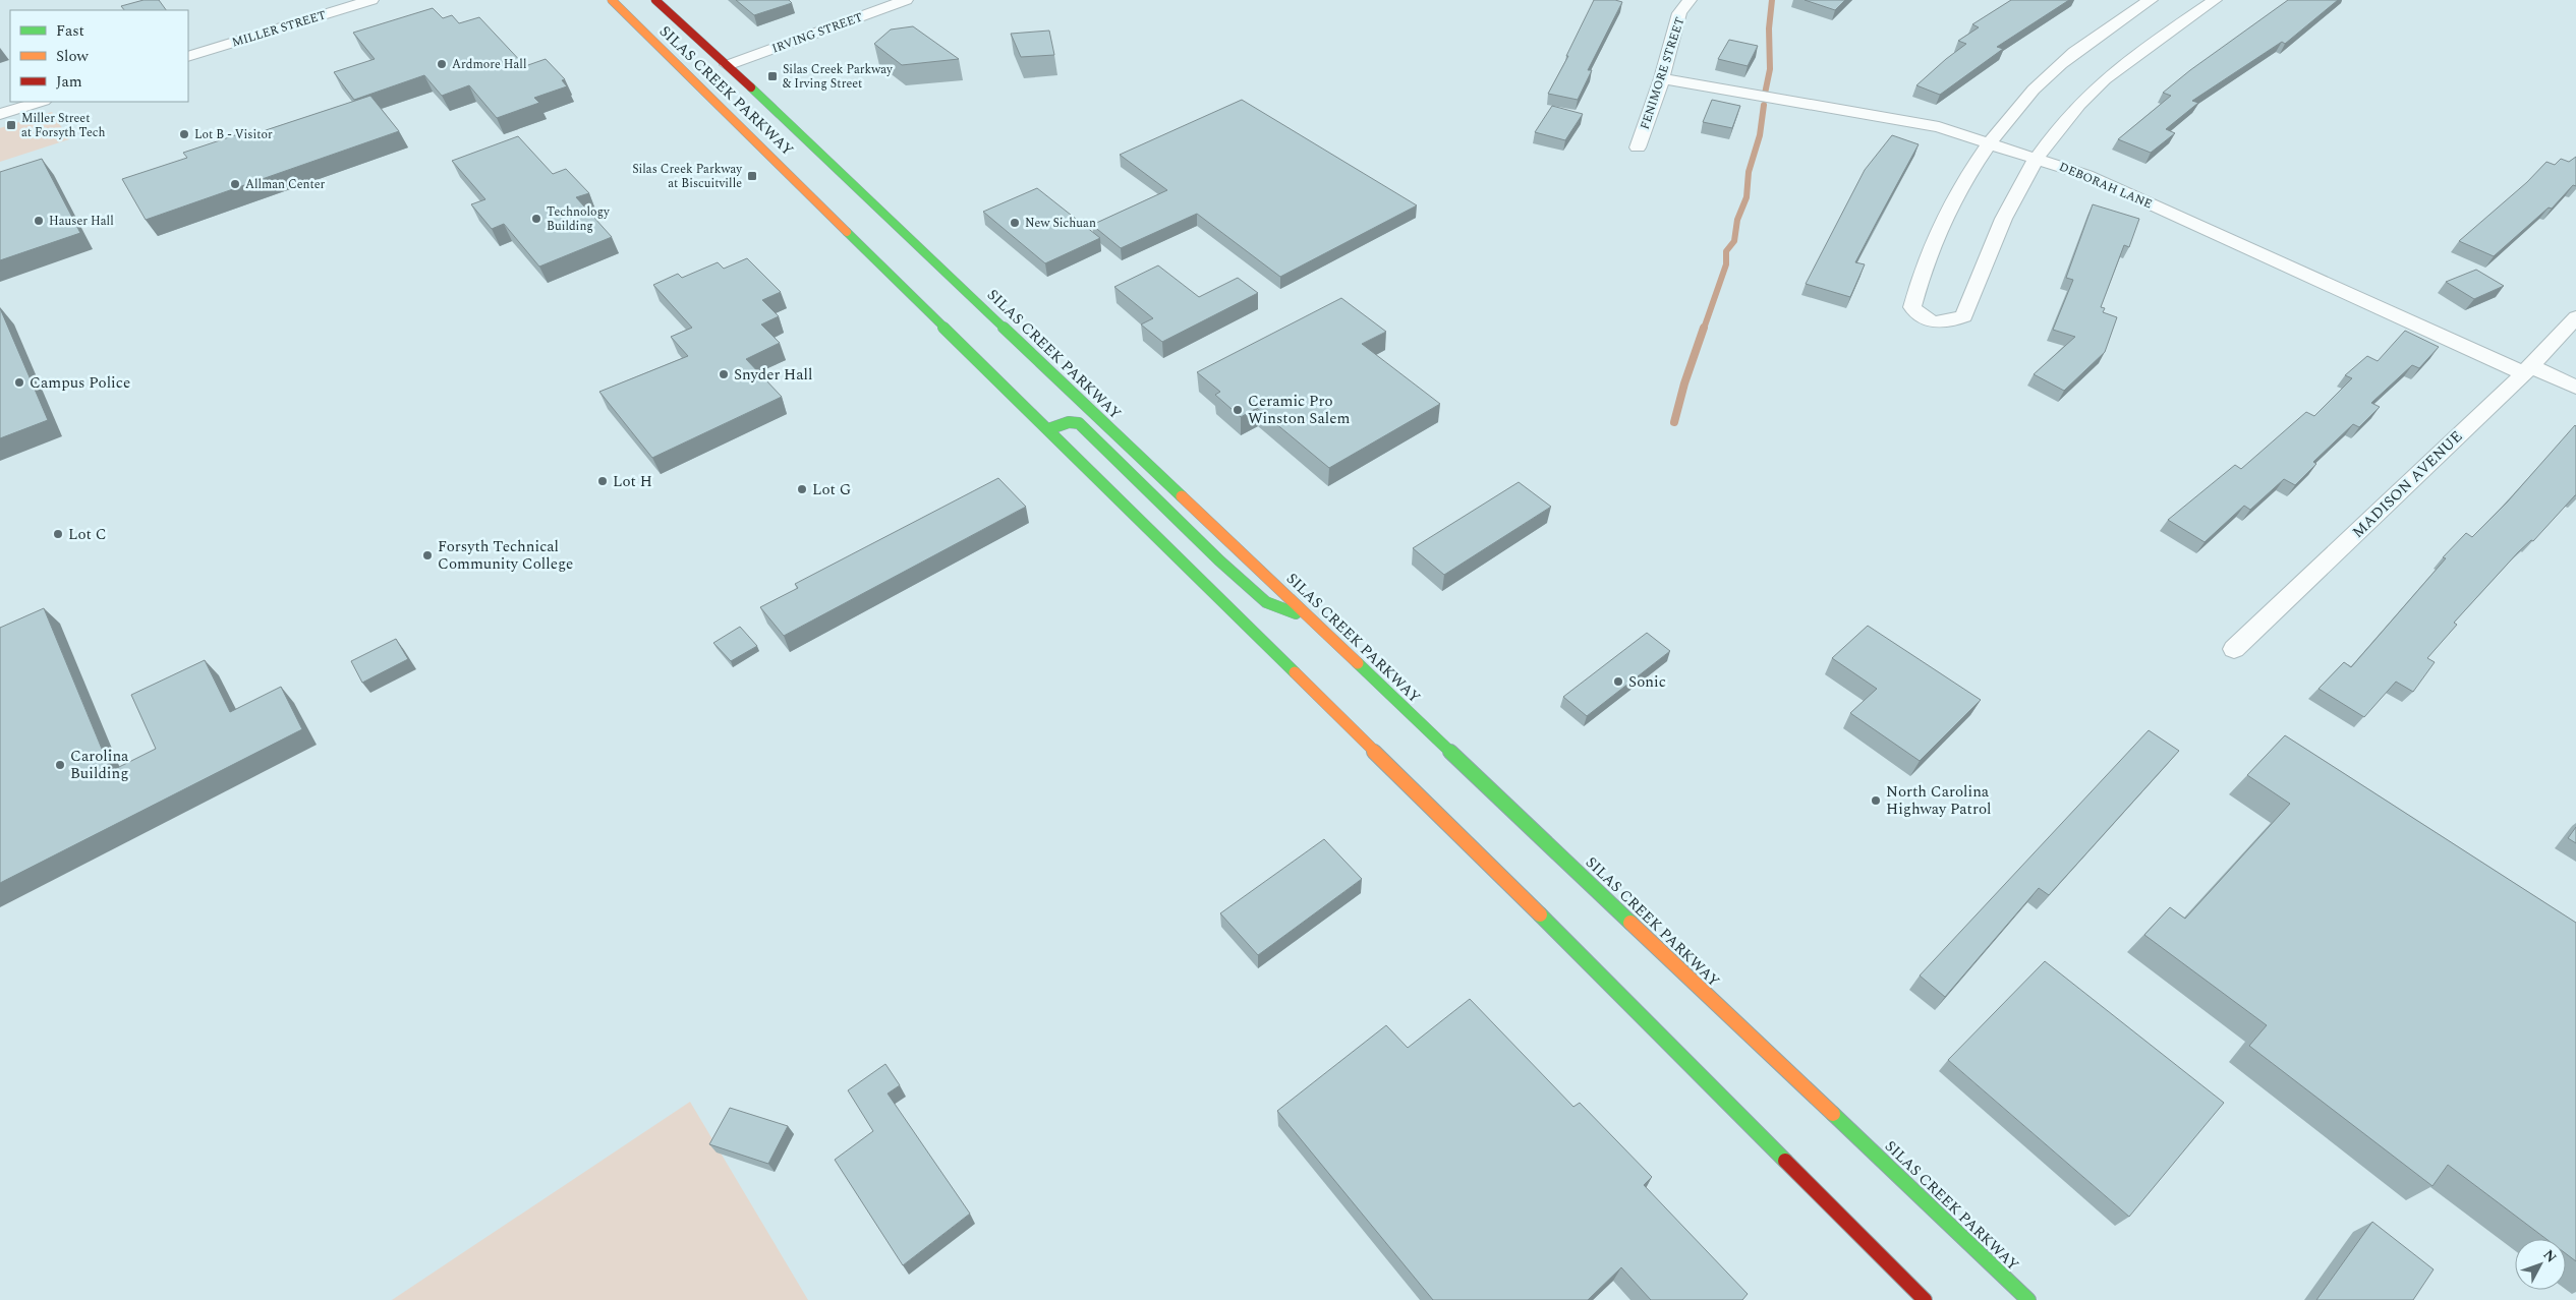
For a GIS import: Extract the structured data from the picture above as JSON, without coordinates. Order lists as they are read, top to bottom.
{
  "streets": {
    "main road": ["SILAS CREEK PARKWAY"],
    "street": [
      "MILLER STREET",
      "IRVING STREET",
      "FENIMORE STREET",
      "DEBORAH LANE",
      "MADISON AVENUE"
    ]
  },
  "crossings": [
    ["IRVING STREET", "SILAS CREEK PARKWAY"],
    ["FENIMORE STREET", "DEBORAH LANE"],
    ["DEBORAH LANE", "MADISON AVENUE"]
  ],
  "places": {
    "other": [
      "Ardmore Hall",
      "Lot B - Visitor",
      "Allman Center",
      "Technology Building",
      "Hauser Hall",
      "New Sichuan",
      "Snyder Hall",
      "Campus Police",
      "Ceramic Pro Winston Salem",
      "Lot H",
      "Lot G",
      "Lot C",
      "Forsyth Technical Community College",
      "Sonic",
      "Carolina Building",
      "North Carolina Highway Patrol"
    ],
    "transit": ["Silas Creek Parkway & Irving Street", "Miller Street at Forsyth Tech", "Silas Creek Parkway at Biscuitville"]
  },
  "legend": ["Fast", "Slow", "Jam"],
  "north": "top right"
}
